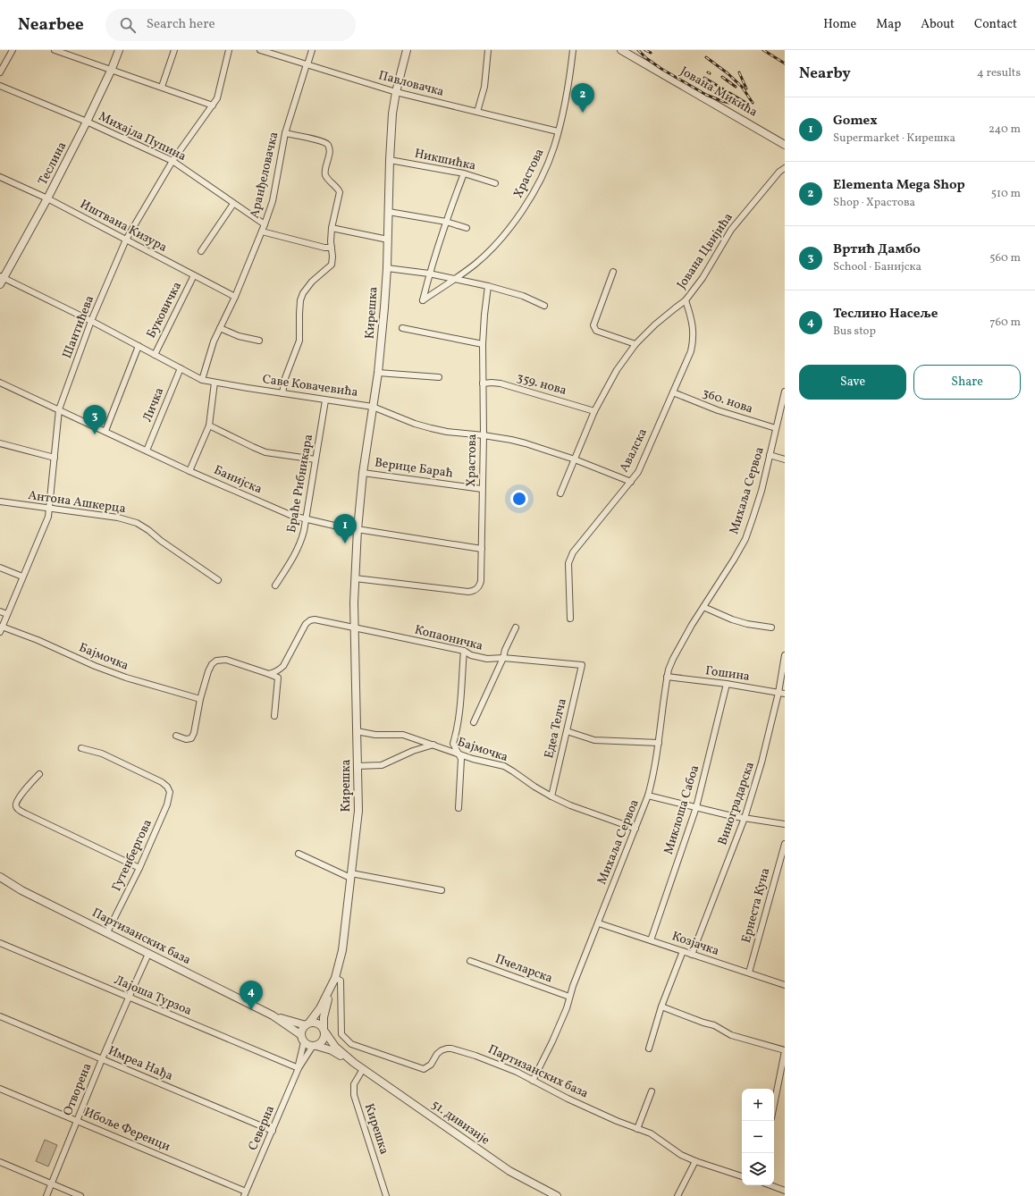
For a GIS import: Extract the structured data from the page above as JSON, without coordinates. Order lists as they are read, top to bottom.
{
  "streets": {
    "street": [
      "Павловачка",
      "Јована Микића",
      "Михајла Пупина",
      "Никшићка",
      "Теслина",
      "Храстова",
      "Аранђеловачка",
      "Иштвана Кизура",
      "Јована Цвијића",
      "Буковичка",
      "Кирешка",
      "Шантићева",
      "359. нова",
      "Саве Ковачевића",
      "360. нова",
      "Личка",
      "Авалска",
      "Верице Бараћ",
      "Банијска",
      "Браће Рибникара",
      "Михаља Сервоа",
      "Антона Ашкерца",
      "Копаоничка",
      "Бајмочка",
      "Гошина",
      "Едеа Телча",
      "Виноградарска",
      "Миклоша Сабоа",
      "Гутенбергова",
      "Ернеста Куна",
      "Партизанских база",
      "Козјачка",
      "Пчеларска",
      "Лајоша Турзоа",
      "Имреа Нађа",
      "Отворена",
      "51. дивизије",
      "Северна",
      "Ибоље Ференци"
    ]
  },
  "crossings": [
    ["Павловачка", "Храстова"],
    ["Павловачка", "Аранђеловачка"],
    ["Павловачка", "Кирешка"],
    ["Михајла Пупина", "Теслина"],
    ["Михајла Пупина", "Аранђеловачка"],
    ["Михајла Пупина", "Шантићева"],
    ["Никшићка", "Кирешка"],
    ["Теслина", "Иштвана Кизура"],
    ["Теслина", "Саве Ковачевића"],
    ["Храстова", "359. нова"],
    ["Храстова", "Саве Ковачевића"],
    ["Храстова", "Верице Бараћ"],
    ["Храстова", "Банијска"],
    ["Аранђеловачка", "Иштвана Кизура"],
    ["Аранђеловачка", "Саве Ковачевића"],
    ["Иштвана Кизура", "Буковичка"],
    ["Иштвана Кизура", "Шантићева"],
    ["Јована Цвијића", "359. нова"],
    ["Јована Цвијића", "Саве Ковачевића"],
    ["Јована Цвијића", "Авалска"],
    ["Буковичка", "Саве Ковачевића"],
    ["Кирешка", "Саве Ковачевића"],
    ["Кирешка", "Верице Бараћ"],
    ["Кирешка", "Банијска"],
    ["Кирешка", "Копаоничка"],
    ["Кирешка", "Бајмочка"],
    ["Кирешка", "Партизанских база"],
    ["Кирешка", "51. дивизије"],
    ["Кирешка", "Северна"],
    ["Шантићева", "Саве Ковачевића"],
    ["Шантићева", "Банијска"],
    ["Шантићева", "Антона Ашкерца"],
    ["Шантићева", "Бајмочка"],
    ["Саве Ковачевића", "Личка"],
    ["Саве Ковачевића", "Авалска"],
    ["Саве Ковачевића", "Браће Рибникара"],
    ["360. нова", "Авалска"],
    ["360. нова", "Михаља Сервоа"],
    ["Личка", "Банијска"],
    ["Банијска", "Браће Рибникара"],
    ["Михаља Сервоа", "Бајмочка"],
    ["Михаља Сервоа", "Гошина"],
    ["Михаља Сервоа", "Партизанских база"],
    ["Михаља Сервоа", "Козјачка"],
    ["Михаља Сервоа", "Пчеларска"],
    ["Копаоничка", "Едеа Телча"],
    ["Бајмочка", "Едеа Телча"],
    ["Гошина", "Виноградарска"],
    ["Гошина", "Миклоша Сабоа"],
    ["Виноградарска", "Козјачка"],
    ["Миклоша Сабоа", "Козјачка"],
    ["Гутенбергова", "Партизанских база"],
    ["Ернеста Куна", "Козјачка"],
    ["Партизанских база", "Отворена"],
    ["Партизанских база", "51. дивизије"],
    ["Партизанских база", "Северна"],
    ["Лајоша Турзоа", "Отворена"],
    ["Лајоша Турзоа", "Северна"],
    ["Имреа Нађа", "Отворена"],
    ["Имреа Нађа", "Северна"],
    ["Отворена", "Ибоље Ференци"],
    ["51. дивизије", "Северна"],
    ["Северна", "Ибоље Ференци"]
  ],
  "page": {
    "header": "Nearbee",
    "search": "Search here",
    "nav": [
      "Home",
      "Map",
      "About",
      "Contact"
    ],
    "heading": ["Nearby", "4 results"],
    "pins": [
      "2",
      "3",
      "1",
      "4"
    ],
    "list": [
      {
        "mark": "1",
        "name": "Gomex",
        "note": "Supermarket · Кирешка",
        "value": "240 m"
      },
      {
        "mark": "2",
        "name": "Elementa Mega Shop",
        "note": "Shop · Храстова",
        "value": "510 m"
      },
      {
        "mark": "3",
        "name": "Вртић Дамбо",
        "note": "School · Банијска",
        "value": "560 m"
      },
      {
        "mark": "4",
        "name": "Теслино Насеље",
        "note": "Bus stop",
        "value": "760 m"
      }
    ],
    "buttons": ["Save", "Share"],
    "map_buttons": ["+", "−"]
  }
}
